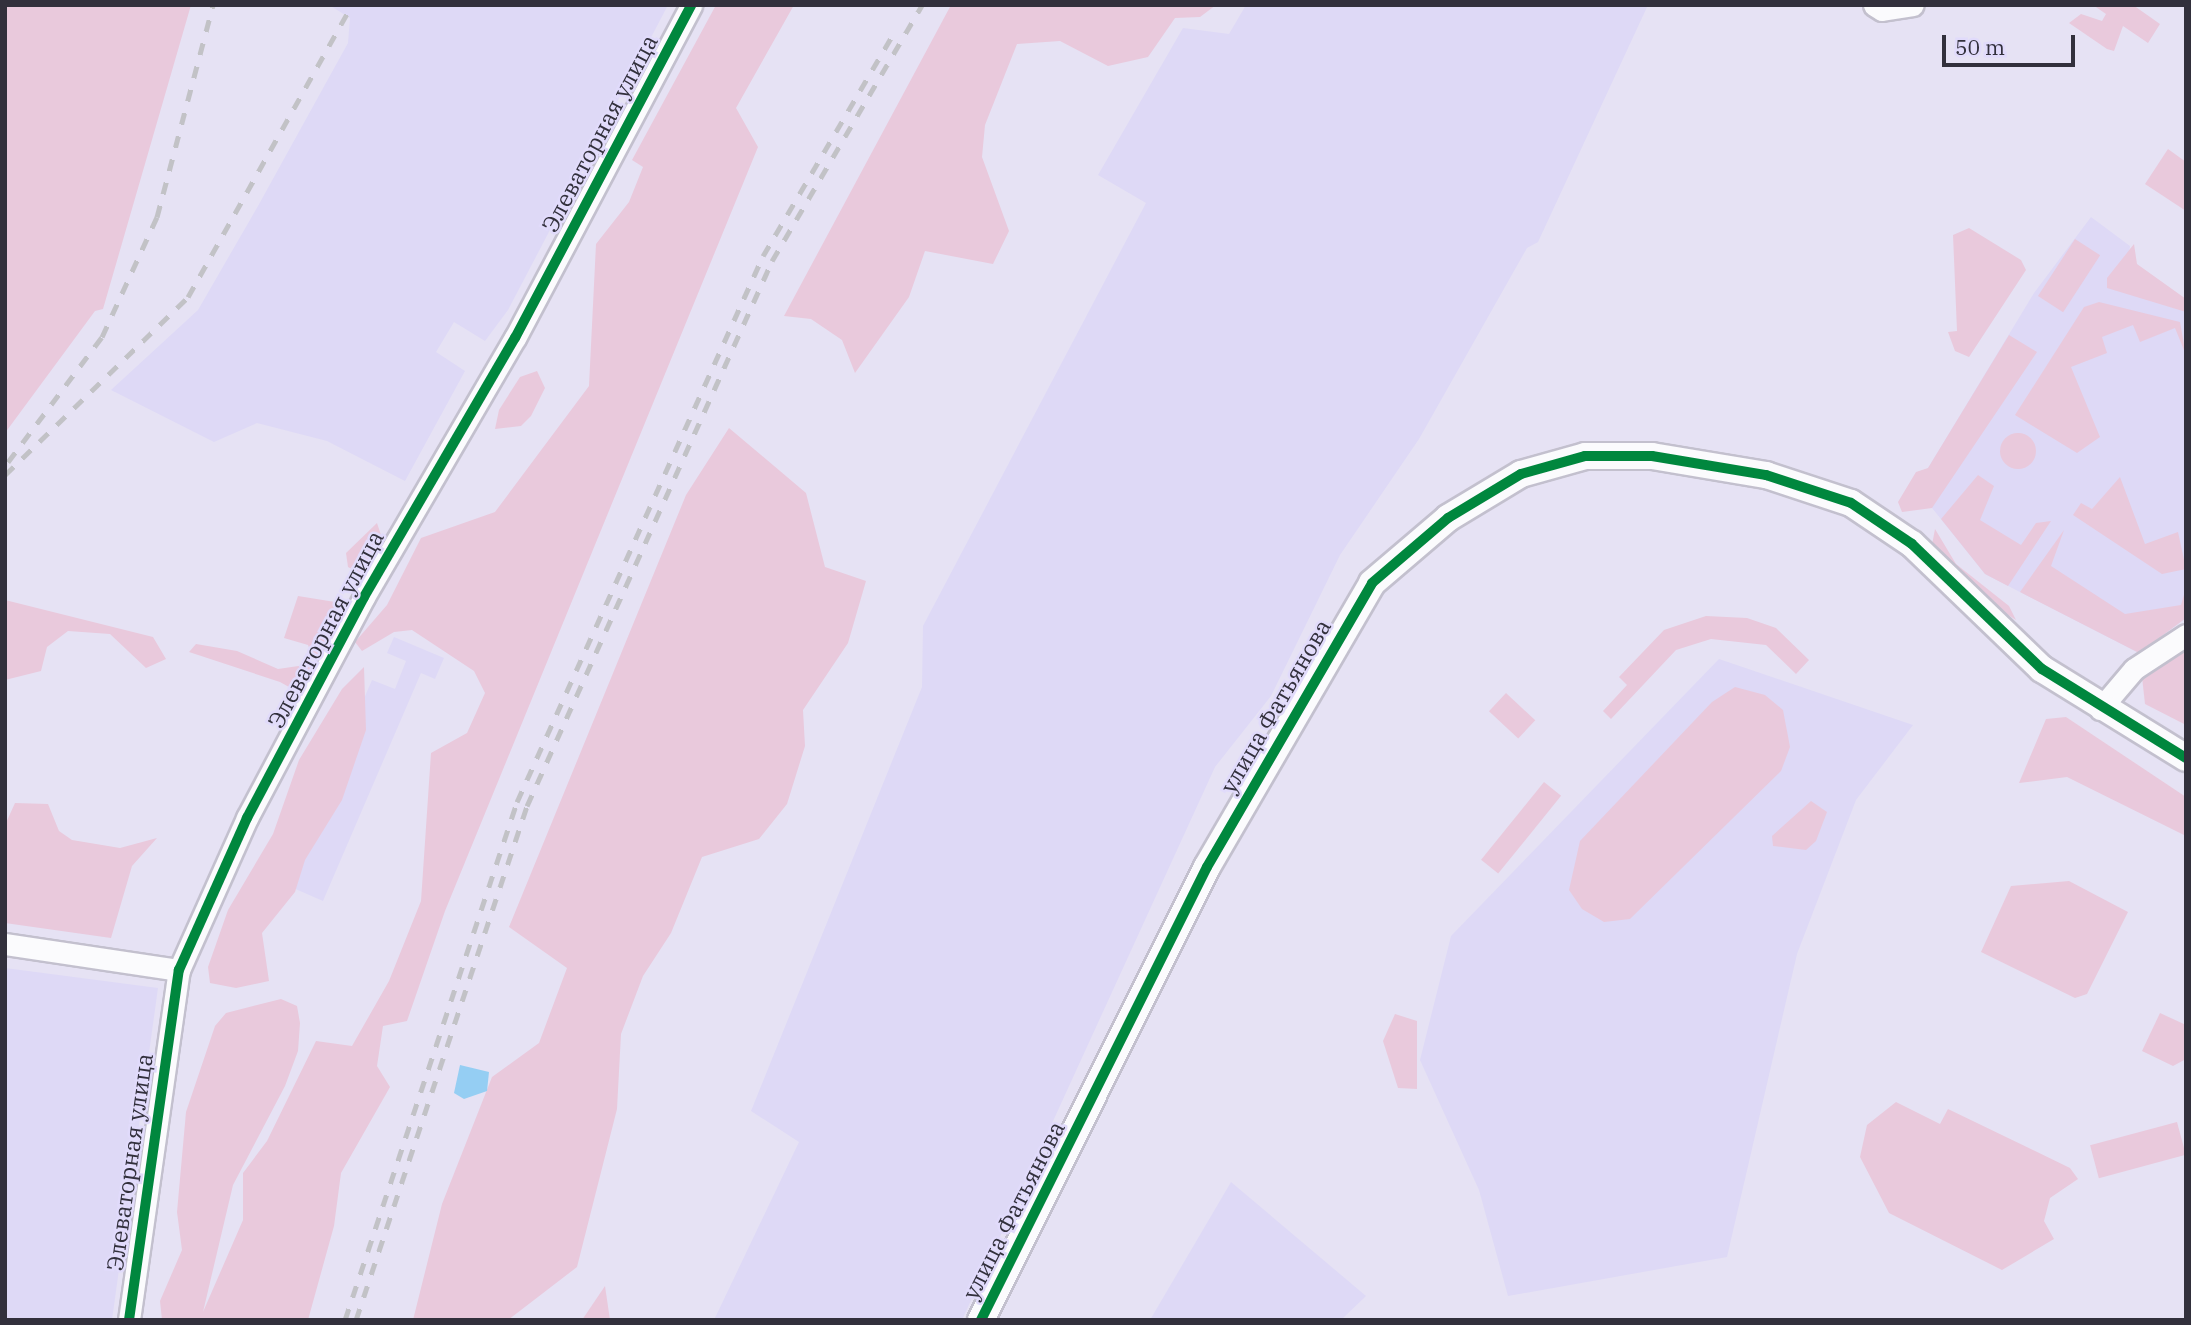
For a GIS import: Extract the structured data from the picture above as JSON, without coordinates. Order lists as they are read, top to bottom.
{
  "streets": {
    "street": ["Элеваторная улица", "улица Фатьянова"]
  },
  "scale_bar": "50 m"
}
